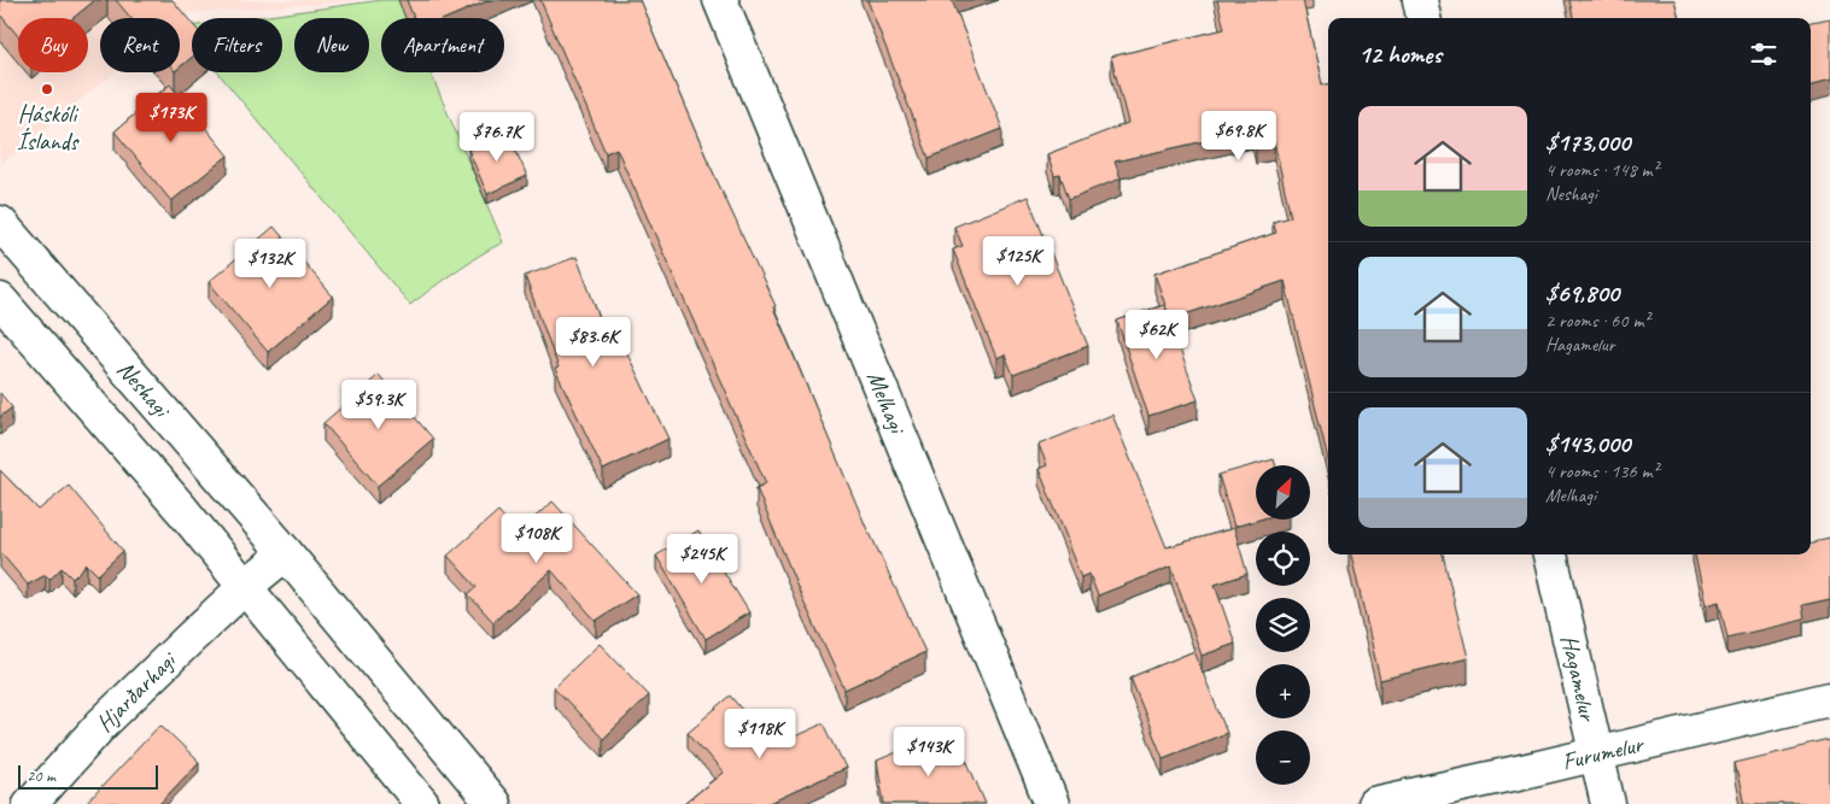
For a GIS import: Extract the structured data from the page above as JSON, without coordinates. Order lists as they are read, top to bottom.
{
  "streets": {
    "street": [
      "Neshagi",
      "Melhagi",
      "Hagamelur",
      "Hjarðarhagi",
      "Furumelur"
    ]
  },
  "crossings": [
    ["Neshagi", "Hjarðarhagi"],
    ["Hagamelur", "Furumelur"]
  ],
  "places": ["Háskóli Íslands"],
  "scale_bar": "20 m",
  "north": "top right",
  "page": {
    "chip": [
      "Buy",
      "Rent",
      "Filters",
      "New",
      "Apartment"
    ],
    "heading": "12 homes",
    "list": [
      {
        "name": "$173,000",
        "note": "4 rooms · 148 m² · Neshagi"
      },
      {
        "name": "$69,800",
        "note": "2 rooms · 60 m² · Hagamelur"
      },
      {
        "name": "$143,000",
        "note": "4 rooms · 136 m² · Melhagi"
      }
    ],
    "price": [
      "$173K",
      "$69.8K",
      "$76.7K",
      "$125K",
      "$132K",
      "$62K",
      "$83.6K",
      "$59.3K",
      "$108K",
      "$245K",
      "$118K",
      "$143K"
    ],
    "map_buttons": ["+", "−"],
    "scale": "20 m"
  }
}
